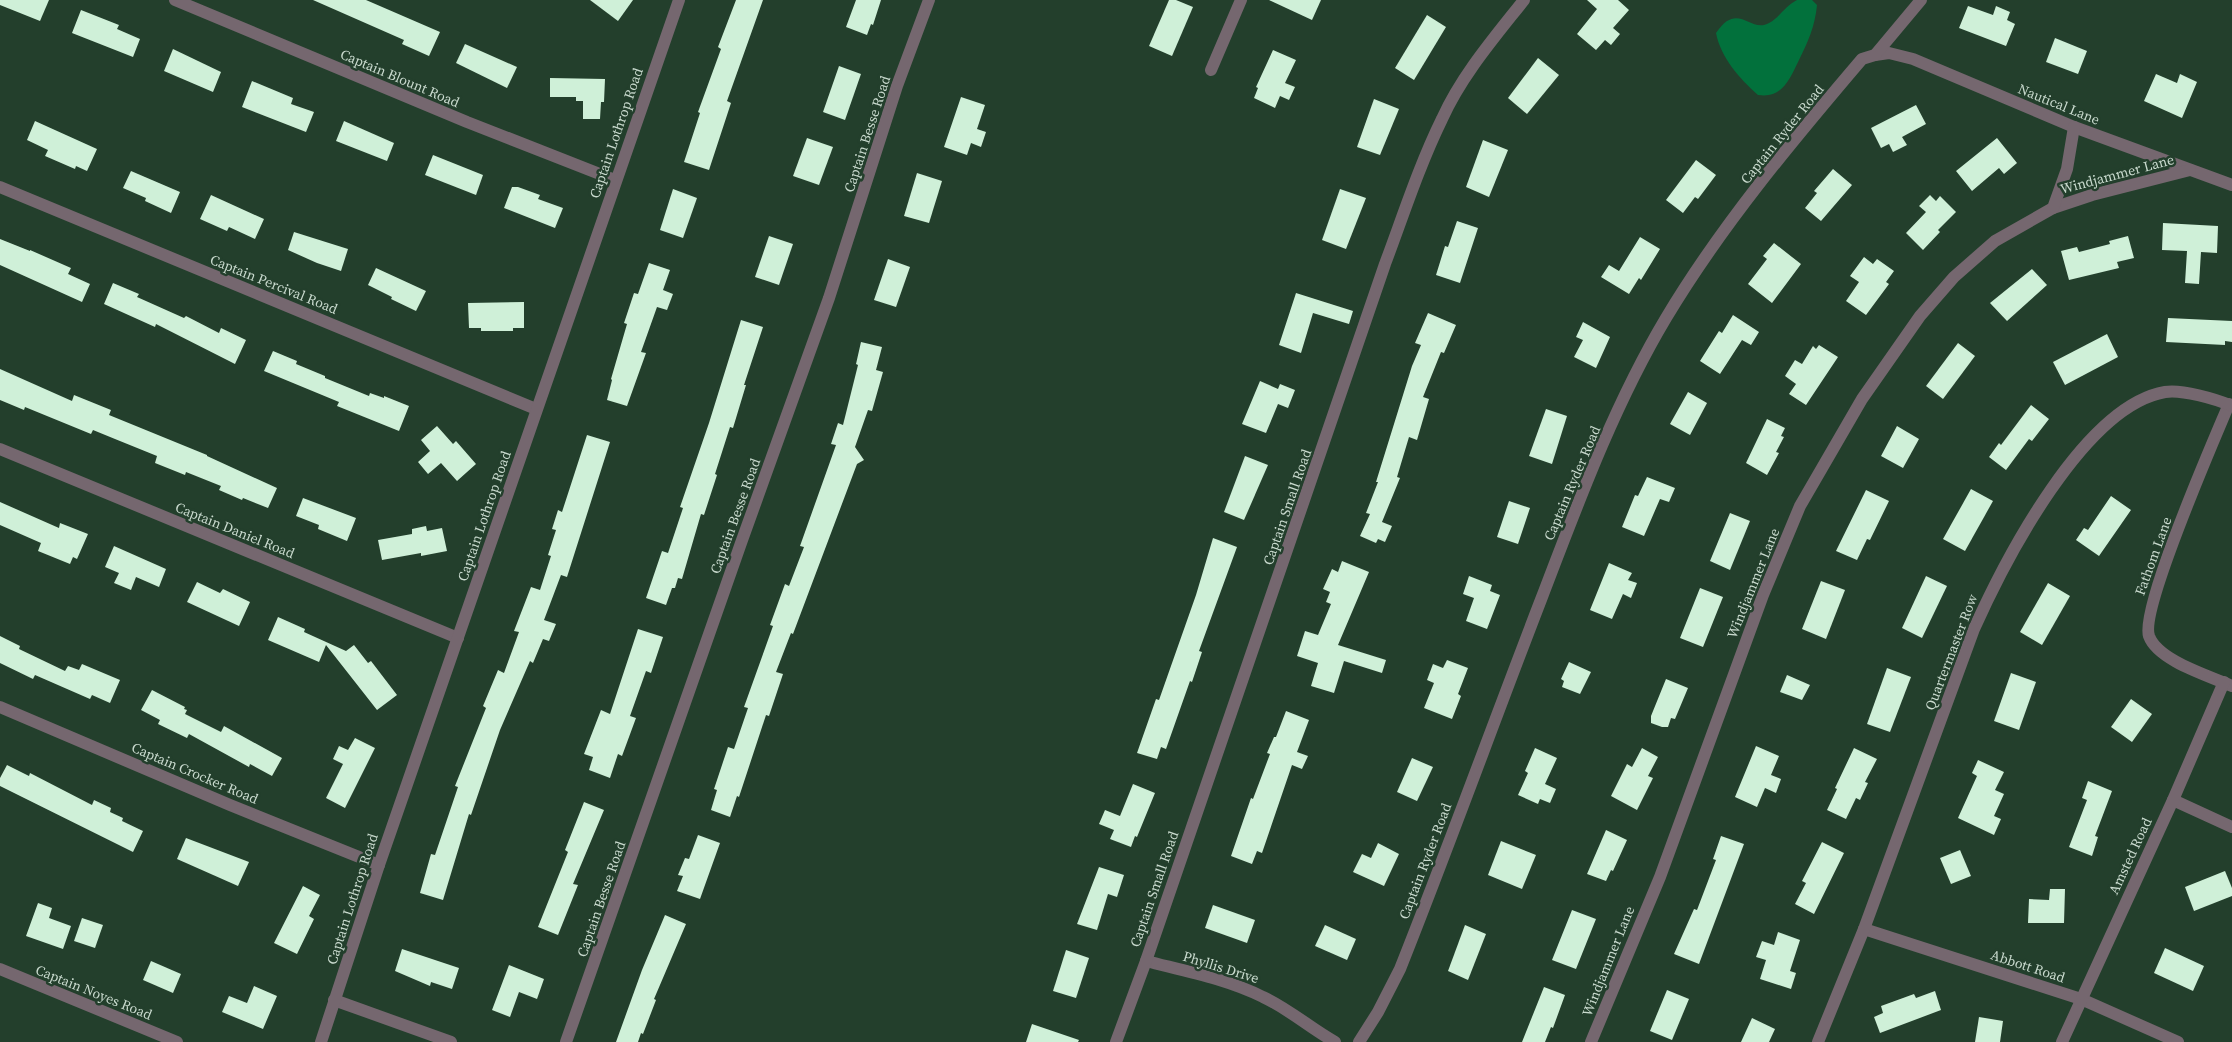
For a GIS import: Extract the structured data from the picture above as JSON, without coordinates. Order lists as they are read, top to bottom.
{
  "streets": {
    "street": [
      "Captain Blount Road",
      "Nautical Lane",
      "Captain Lothrop Road",
      "Captain Besse Road",
      "Captain Ryder Road",
      "Windjammer Lane",
      "Captain Percival Road",
      "Captain Small Road",
      "Captain Daniel Road",
      "Fathom Lane",
      "Quartermaster Row",
      "Captain Crocker Road",
      "Amsted Road",
      "Abbott Road",
      "Phyllis Drive",
      "Captain Noyes Road"
    ]
  },
  "crossings": [
    ["Captain Blount Road", "Captain Lothrop Road"],
    ["Nautical Lane", "Captain Ryder Road"],
    ["Nautical Lane", "Windjammer Lane"],
    ["Captain Lothrop Road", "Captain Percival Road"],
    ["Captain Lothrop Road", "Captain Daniel Road"],
    ["Captain Lothrop Road", "Captain Crocker Road"],
    ["Captain Small Road", "Phyllis Drive"],
    ["Fathom Lane", "Quartermaster Row"],
    ["Fathom Lane", "Amsted Road"],
    ["Quartermaster Row", "Abbott Road"],
    ["Amsted Road", "Abbott Road"]
  ]
}
